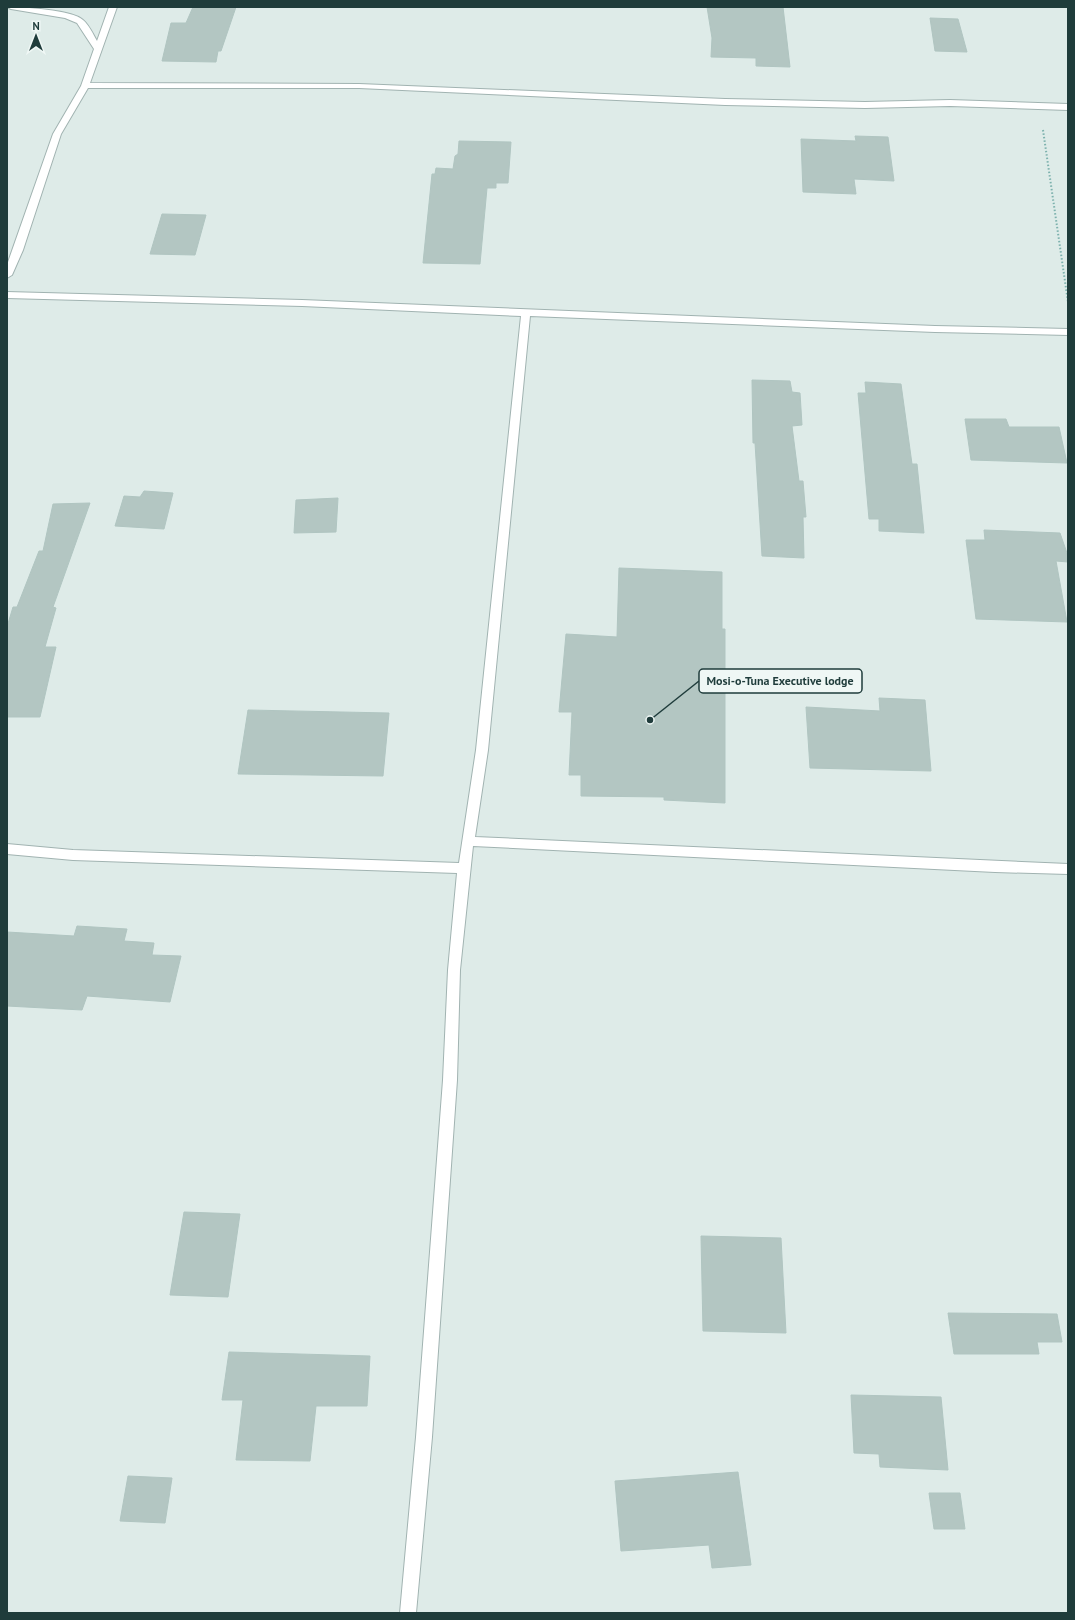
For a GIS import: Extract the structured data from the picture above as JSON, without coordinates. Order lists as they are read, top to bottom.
{
  "places": ["Mosi-o-Tuna Executive lodge"],
  "north": "top"
}
